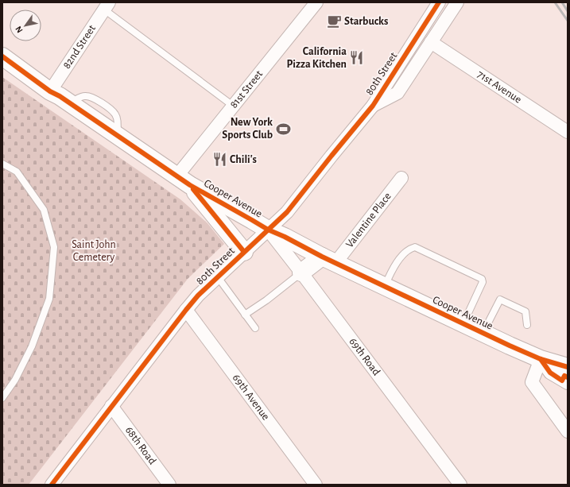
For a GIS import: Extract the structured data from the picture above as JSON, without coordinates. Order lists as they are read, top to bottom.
{
  "streets": {
    "main road": ["Cooper Avenue"],
    "street": [
      "82nd Street",
      "80th Street",
      "71st Avenue",
      "81st Street",
      "Valentine Place",
      "69th Road",
      "69th Avenue",
      "68th Road"
    ]
  },
  "crossings": [
    ["82nd Street", "Cooper Avenue"],
    ["80th Street", "71st Avenue"],
    ["80th Street", "Cooper Avenue"],
    ["80th Street", "69th Road"],
    ["80th Street", "69th Avenue"],
    ["80th Street", "68th Road"],
    ["81st Street", "Cooper Avenue"],
    ["Cooper Avenue", "Valentine Place"],
    ["Cooper Avenue", "69th Road"]
  ],
  "parks": ["Saint John Cemetery"],
  "places": {
    "cafe": ["Starbucks"],
    "restaurant": ["California Pizza Kitchen", "Chili's"],
    "sports": ["New York Sports Club"]
  },
  "north": "bottom left"
}
